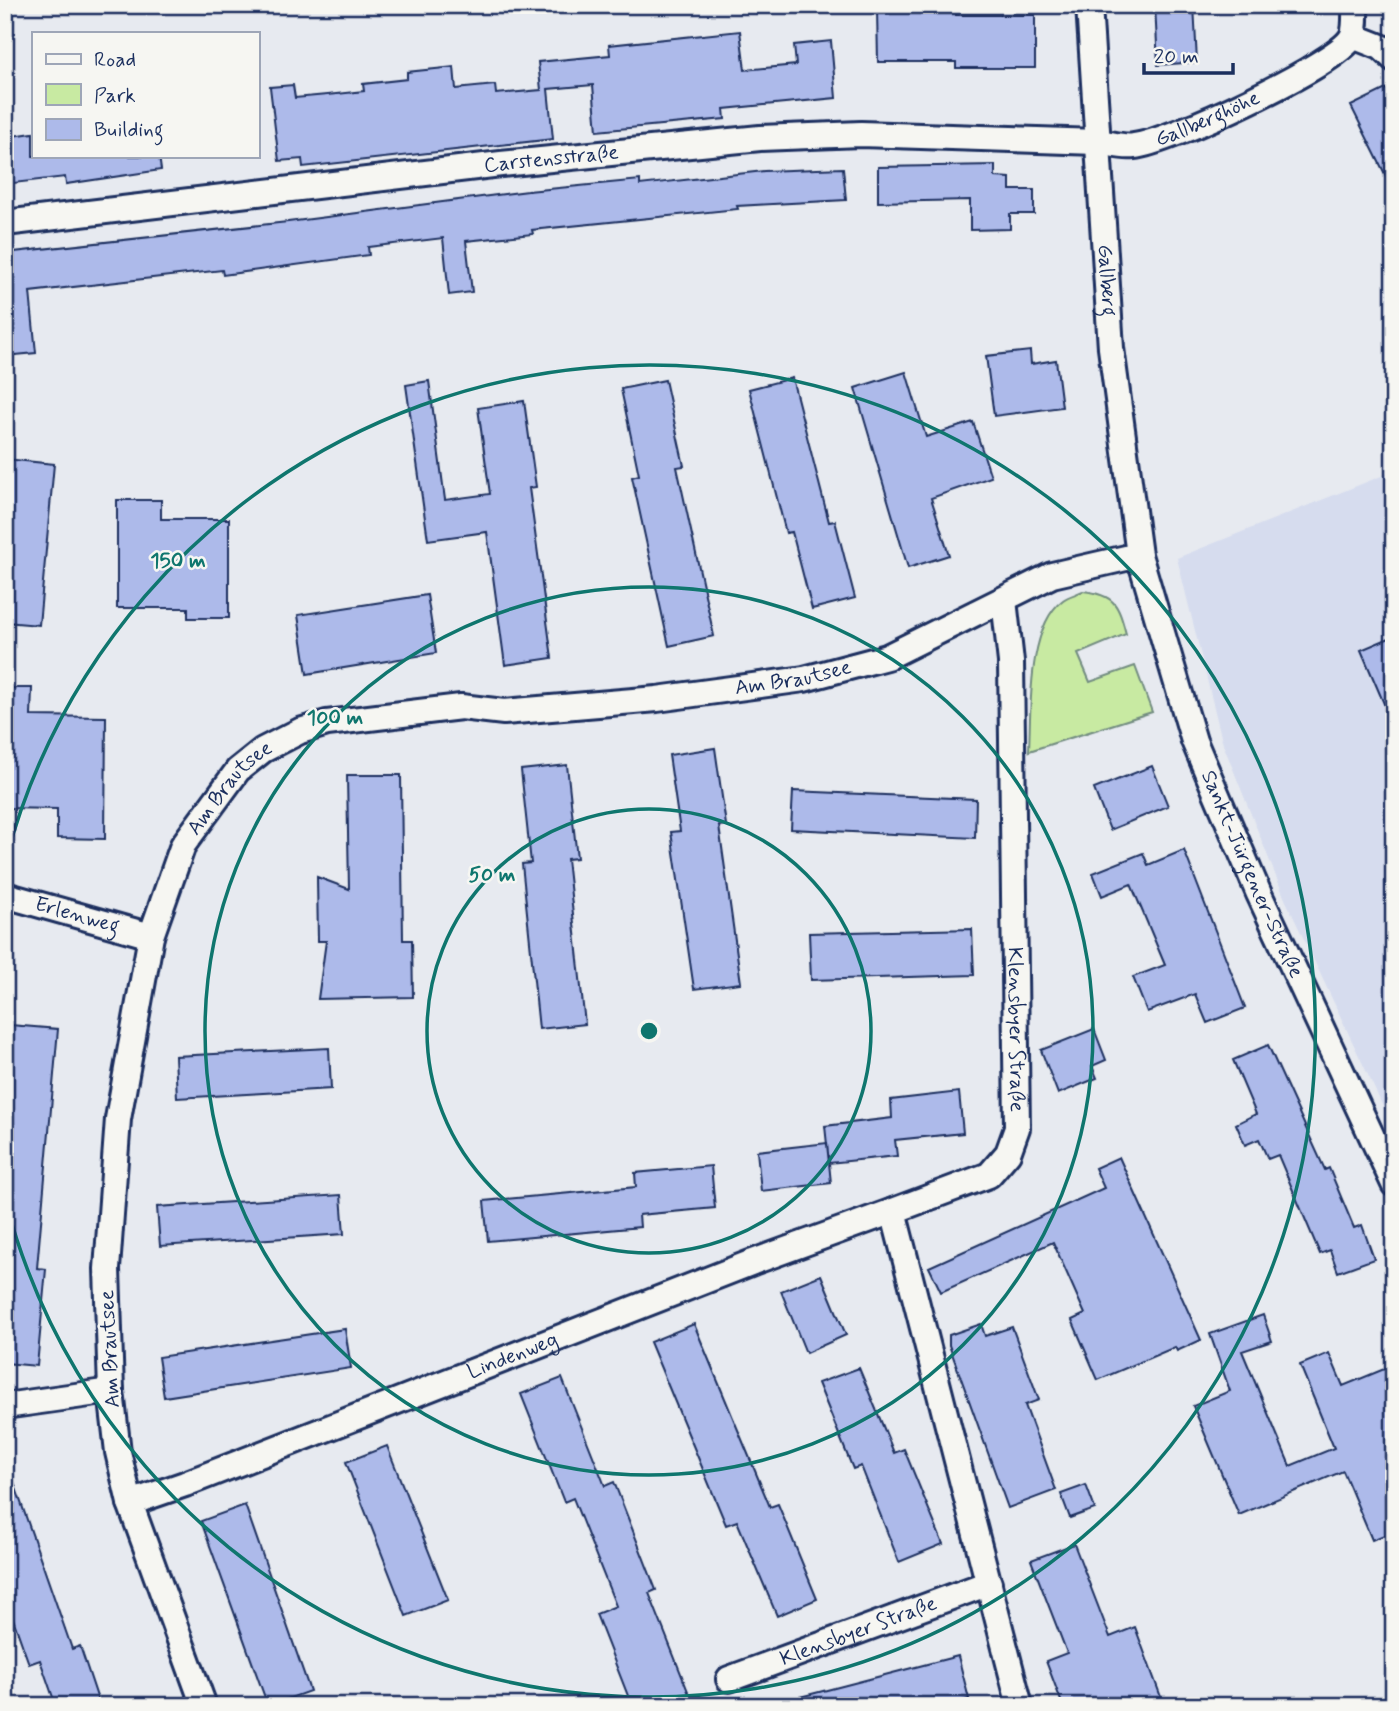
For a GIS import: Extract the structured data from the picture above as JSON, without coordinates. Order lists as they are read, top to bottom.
{
  "streets": {
    "street": [
      "Gallberghöhe",
      "Carstensstraße",
      "Gallberg",
      "Am Brautsee",
      "Sankt-Jürgener-Straße",
      "Erlenweg",
      "Klensbyer Straße",
      "Lindenweg"
    ]
  },
  "crossings": [
    ["Gallberghöhe", "Carstensstraße"],
    ["Gallberghöhe", "Gallberg"],
    ["Carstensstraße", "Gallberg"],
    ["Gallberg", "Am Brautsee"],
    ["Gallberg", "Sankt-Jürgener-Straße"],
    ["Am Brautsee", "Sankt-Jürgener-Straße"],
    ["Am Brautsee", "Erlenweg"],
    ["Am Brautsee", "Klensbyer Straße"],
    ["Am Brautsee", "Lindenweg"],
    ["Klensbyer Straße", "Lindenweg"]
  ],
  "legend": ["Road", "Park", "Building"],
  "scale_bar": "20 m",
  "rings": ["150 m", "100 m", "50 m"]
}
